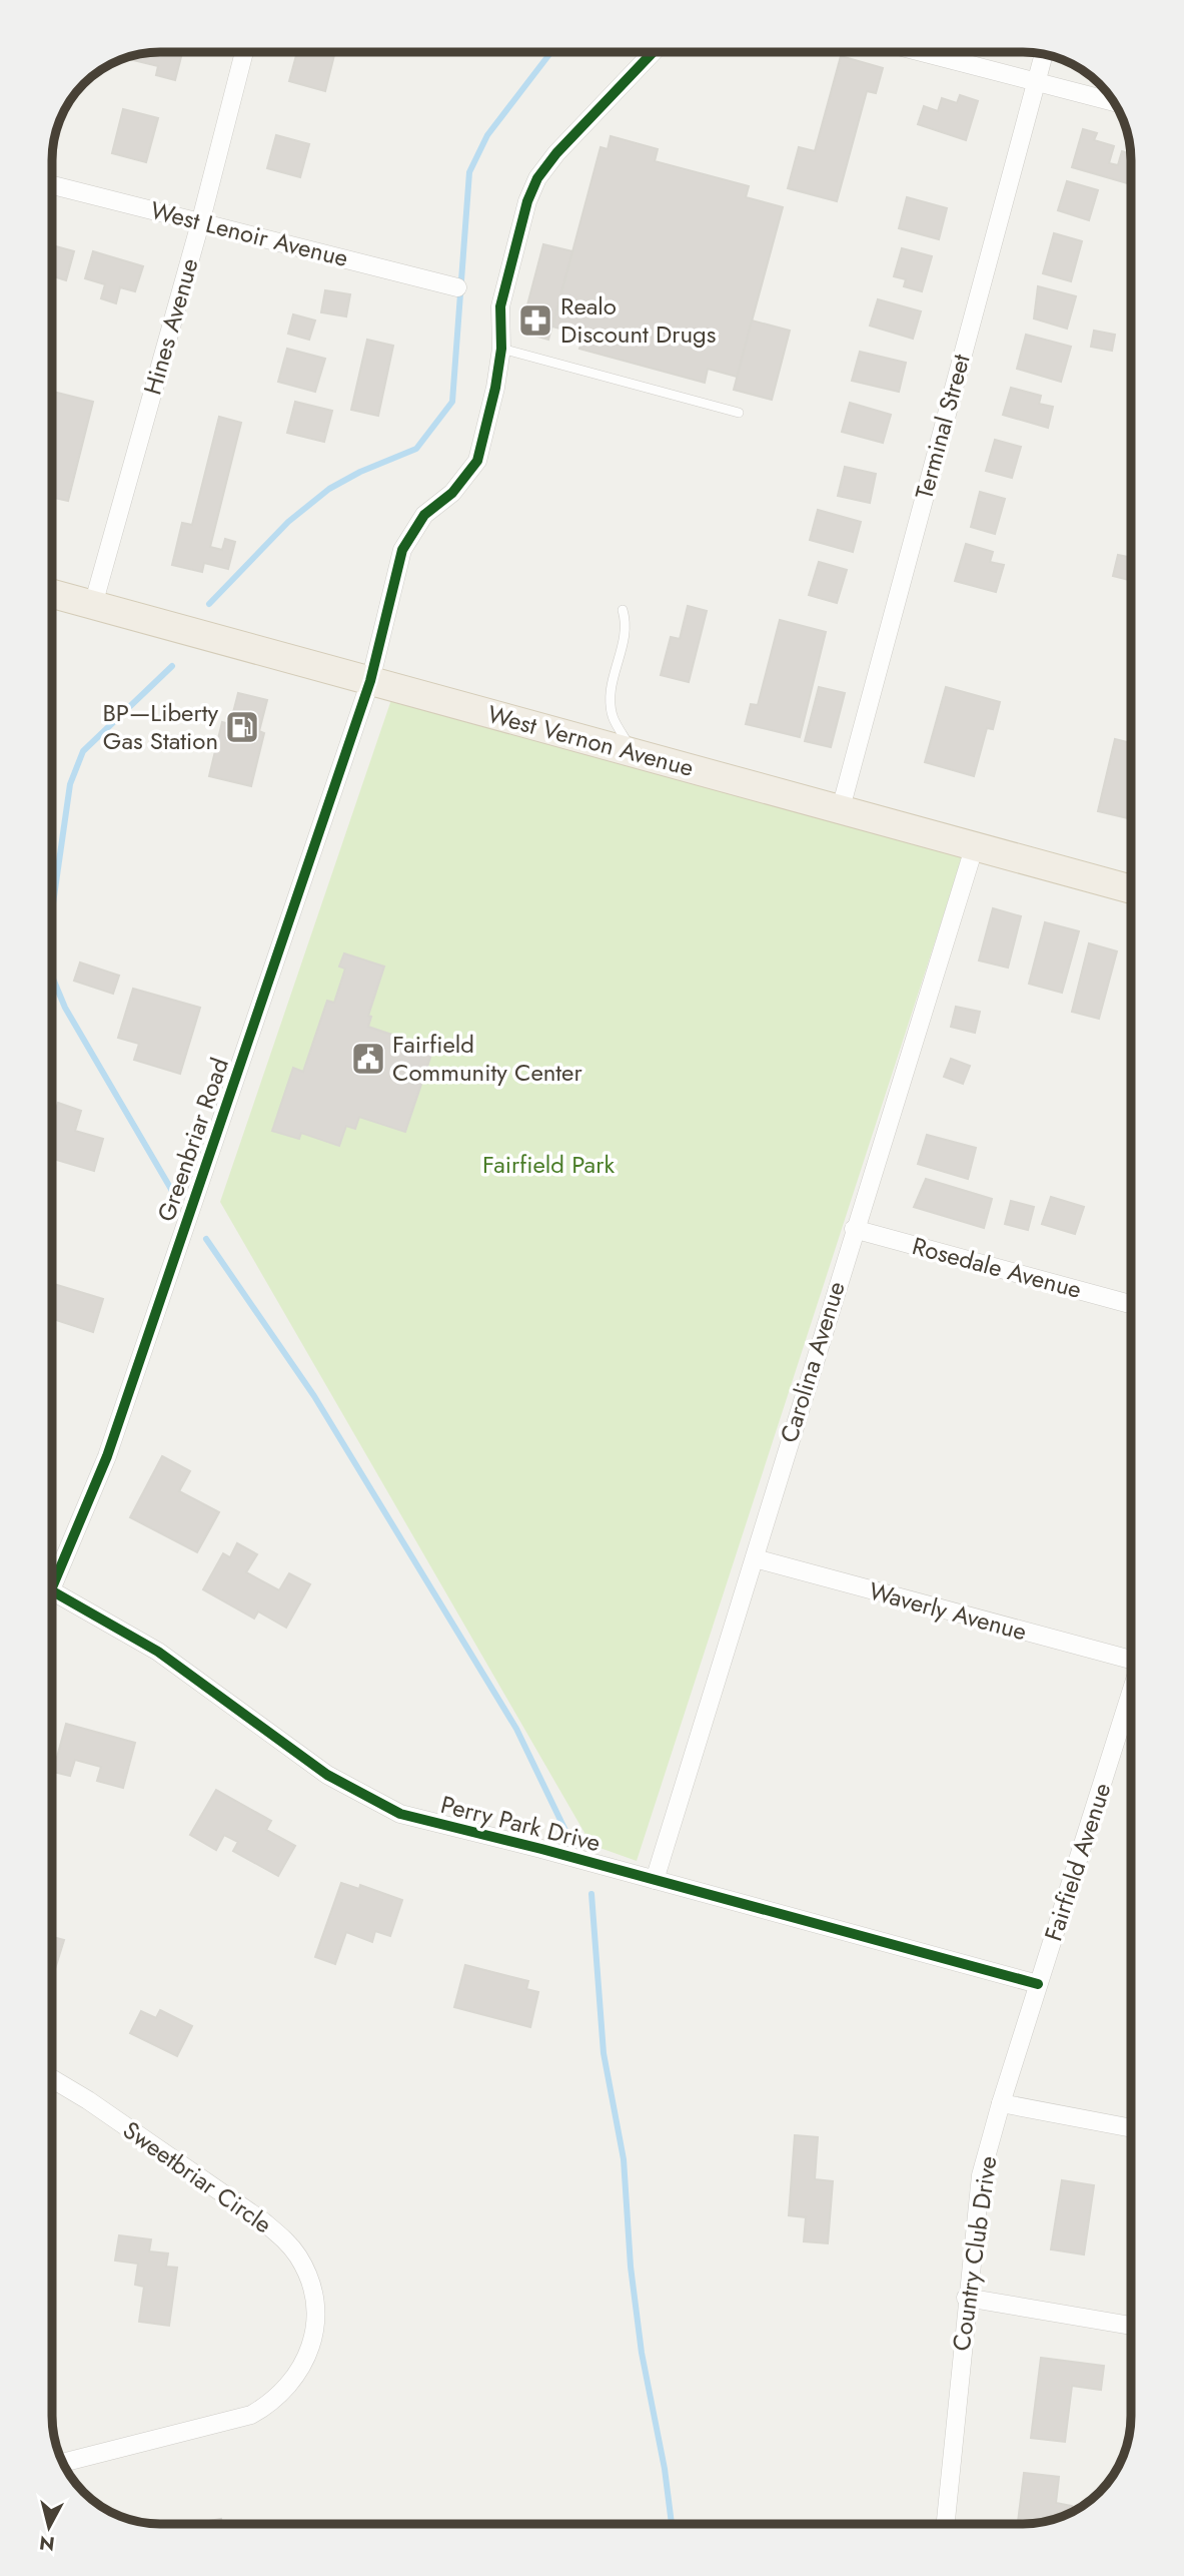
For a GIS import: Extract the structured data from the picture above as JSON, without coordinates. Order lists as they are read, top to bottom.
{
  "streets": {
    "main road": ["West Vernon Avenue"],
    "street": [
      "West Lenoir Avenue",
      "Hines Avenue",
      "Terminal Street",
      "Greenbriar Road",
      "Rosedale Avenue",
      "Carolina Avenue",
      "Waverly Avenue",
      "Perry Park Drive",
      "Fairfield Avenue",
      "Sweetbriar Circle",
      "Country Club Drive"
    ]
  },
  "crossings": [
    ["West Lenoir Avenue", "Hines Avenue"],
    ["Hines Avenue", "West Vernon Avenue"],
    ["Terminal Street", "West Vernon Avenue"],
    ["West Vernon Avenue", "Greenbriar Road"],
    ["West Vernon Avenue", "Carolina Avenue"],
    ["Rosedale Avenue", "Carolina Avenue"],
    ["Carolina Avenue", "Waverly Avenue"],
    ["Carolina Avenue", "Perry Park Drive"],
    ["Perry Park Drive", "Fairfield Avenue"],
    ["Perry Park Drive", "Country Club Drive"],
    ["Fairfield Avenue", "Country Club Drive"]
  ],
  "parks": ["Fairfield Park"],
  "places": {
    "pharmacy": ["Realo Discount Drugs"],
    "fuel station": ["BP—Liberty Gas Station"],
    "public building": ["Fairfield Community Center"]
  },
  "north": "bottom"
}
